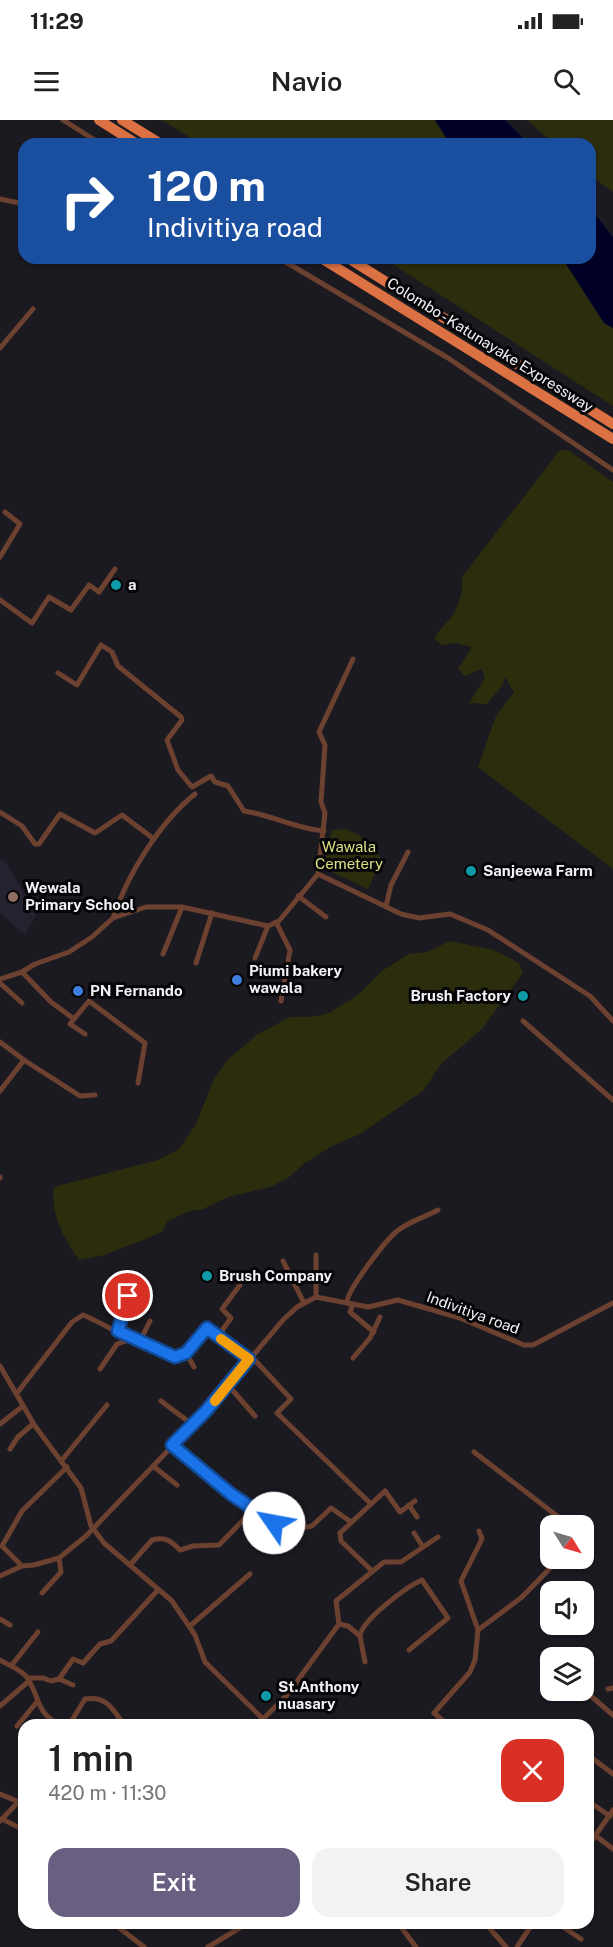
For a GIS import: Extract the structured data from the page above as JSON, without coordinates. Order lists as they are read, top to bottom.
{
  "streets": {
    "highway": ["Colombo - Katunayake Expressway"],
    "street": ["Indivitiya road"]
  },
  "parks": ["Wawala Cemetery"],
  "places": [
    "a",
    "Sanjeewa Farm",
    "Wewala Primary School",
    "Piumi bakery wawala",
    "PN Fernando",
    "Brush Factory",
    "Brush Company",
    "St.Anthony nuasary"
  ],
  "north": "bottom right",
  "page": {
    "status": "11:29",
    "header": "Navio",
    "turn": ["120 m", "Indivitiya road"],
    "heading": ["1 min", "420 m · 11:30"],
    "buttons": ["Exit", "Share"]
  }
}
